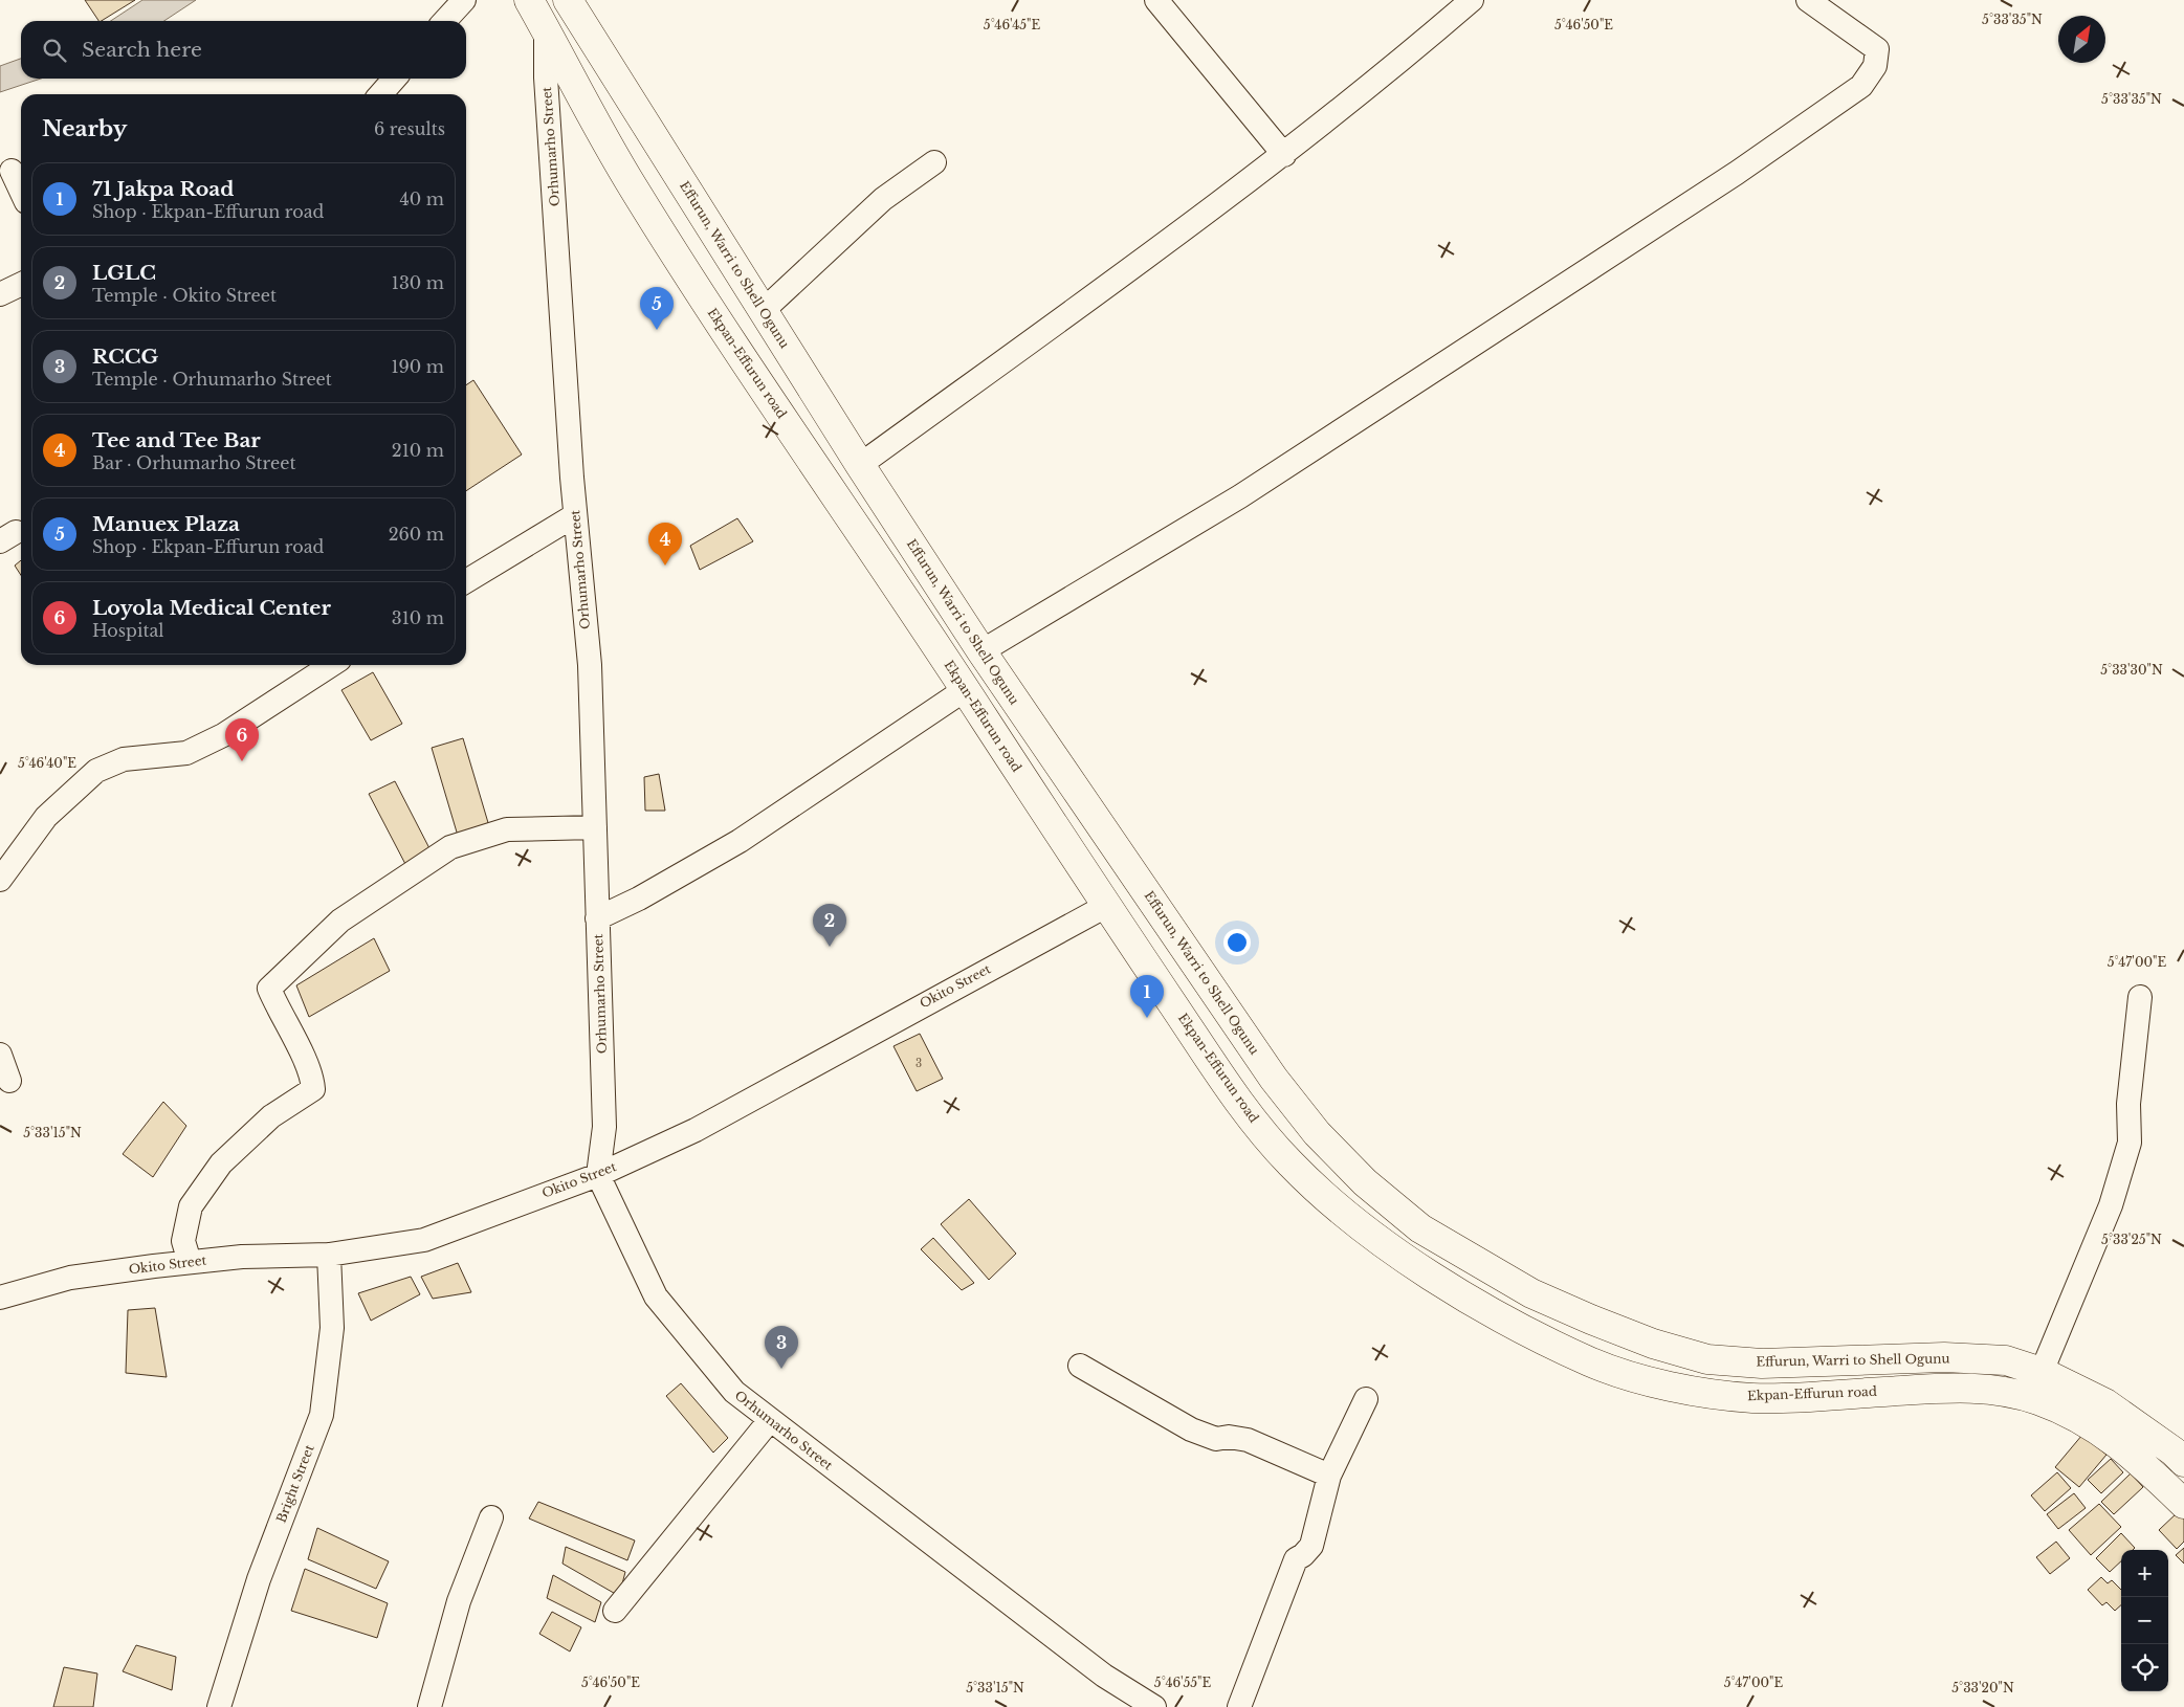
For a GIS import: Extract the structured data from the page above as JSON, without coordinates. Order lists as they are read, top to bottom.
{
  "streets": {
    "main road": ["Effurun, Warri to Shell Ogunu", "Ekpan-Effurun road"],
    "street": ["Orhumarho Street", "Okito Street", "Bright Street"]
  },
  "crossings": [
    ["Orhumarho Street", "Ekpan-Effurun road"],
    ["Orhumarho Street", "Okito Street"],
    ["Ekpan-Effurun road", "Okito Street"],
    ["Okito Street", "Bright Street"]
  ],
  "house_numbers": ["3"],
  "north": "top right",
  "page": {
    "search": "Search here",
    "heading": ["Nearby", "6 results"],
    "list": [
      {
        "mark": "1",
        "name": "71 Jakpa Road",
        "note": "Shop · Ekpan-Effurun road",
        "value": "40 m"
      },
      {
        "mark": "2",
        "name": "LGLC",
        "note": "Temple · Okito Street",
        "value": "130 m"
      },
      {
        "mark": "3",
        "name": "RCCG",
        "note": "Temple · Orhumarho Street",
        "value": "190 m"
      },
      {
        "mark": "4",
        "name": "Tee and Tee Bar",
        "note": "Bar · Orhumarho Street",
        "value": "210 m"
      },
      {
        "mark": "5",
        "name": "Manuex Plaza",
        "note": "Shop · Ekpan-Effurun road",
        "value": "260 m"
      },
      {
        "mark": "6",
        "name": "Loyola Medical Center",
        "note": "Hospital",
        "value": "310 m"
      }
    ],
    "pins": [
      "5",
      "4",
      "6",
      "2",
      "1",
      "3"
    ],
    "map_buttons": ["+", "−"]
  },
  "coordinates": [
    "5°33'35\"N",
    "5°46'45\"E",
    "5°46'50\"E",
    "5°33'30\"N",
    "5°46'40\"E",
    "5°47'00\"E",
    "5°33'15\"N",
    "5°33'25\"N",
    "5°46'55\"E",
    "5°33'20\"N"
  ]
}
